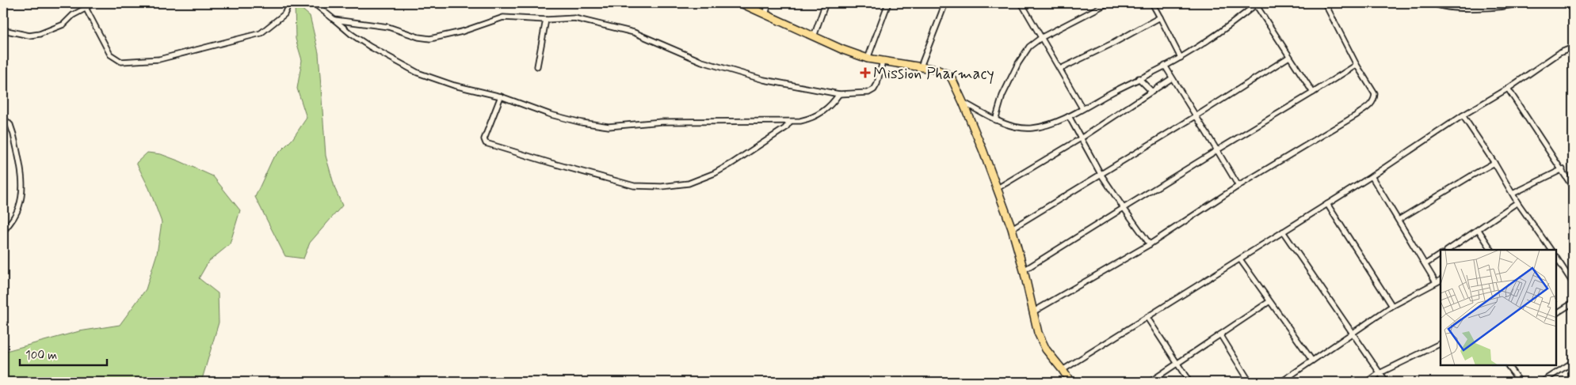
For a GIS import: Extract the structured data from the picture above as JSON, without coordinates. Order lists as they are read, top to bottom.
{
  "places": {
    "health": ["Mission Pharmacy"]
  },
  "scale_bar": "100 m"
}
